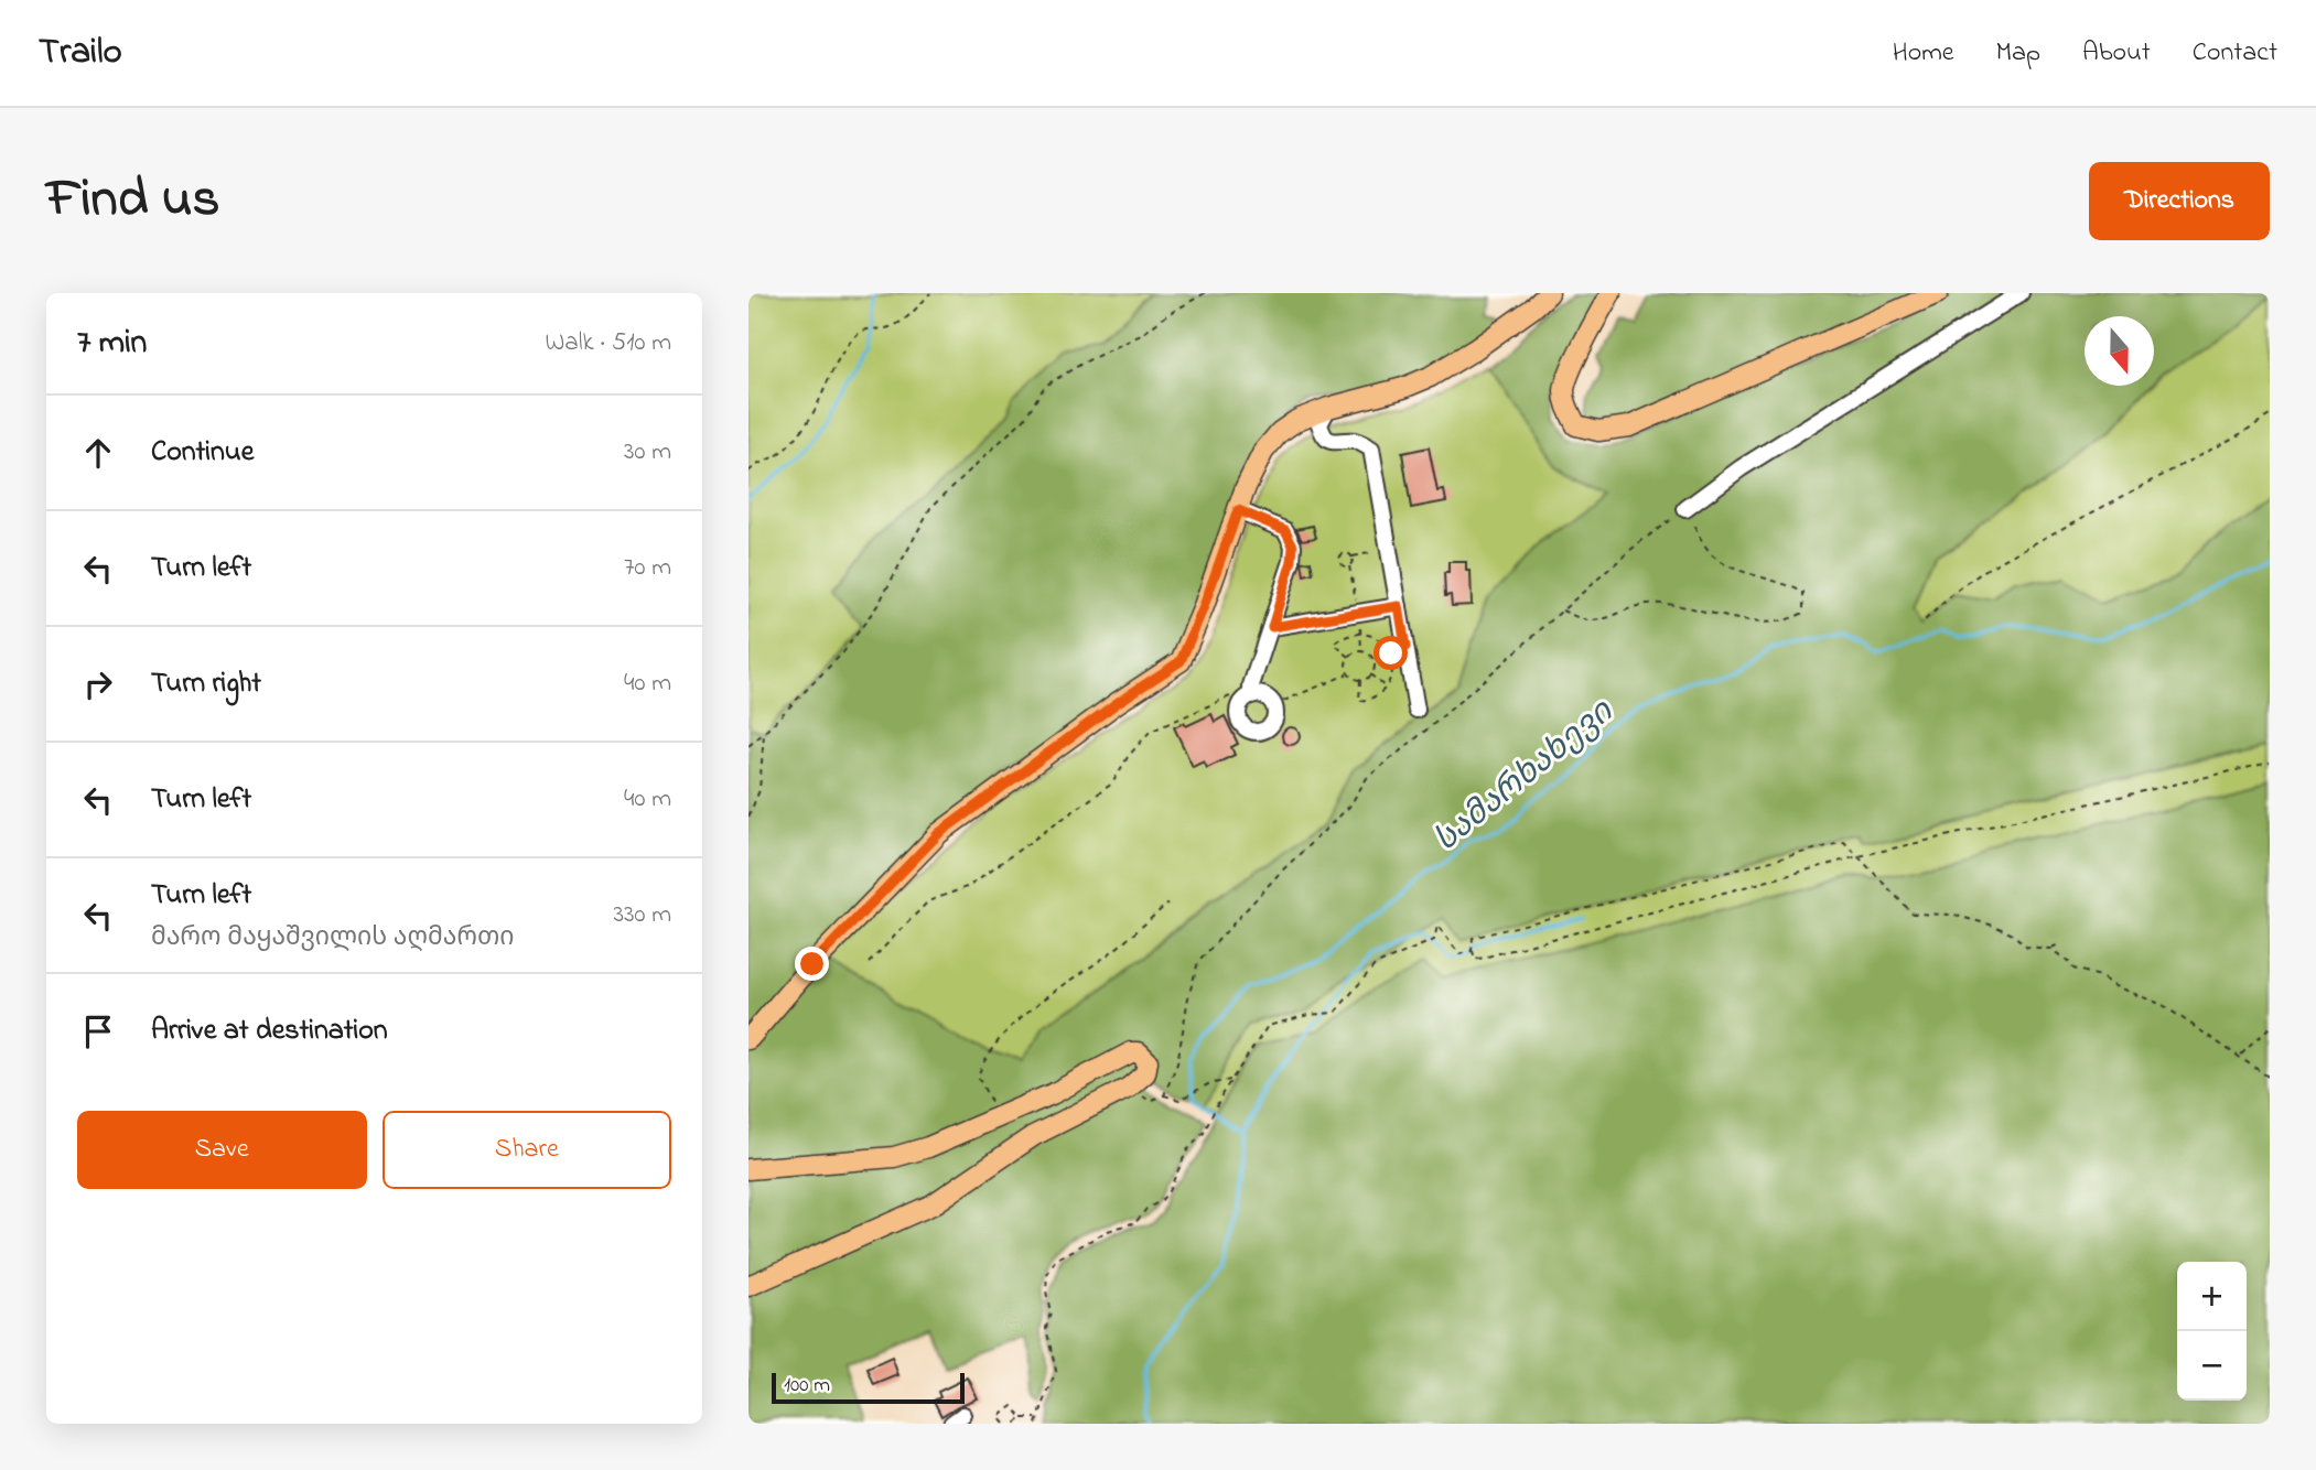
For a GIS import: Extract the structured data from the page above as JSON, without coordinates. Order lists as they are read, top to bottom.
{
  "water": ["სამარხახევი"],
  "scale_bar": "100 m",
  "north": "bottom",
  "page": {
    "header": "Trailo",
    "nav": [
      "Home",
      "Map",
      "About",
      "Contact"
    ],
    "title": "Find us",
    "buttons": [
      "Directions",
      ["Save", "Share"]
    ],
    "heading": ["7 min", "Walk · 510 m"],
    "list": [
      ["Continue", "30 m"],
      ["Turn left", "70 m"],
      ["Turn right", "40 m"],
      ["Turn left", "40 m"],
      ["Turn left", "მარო მაყაშვილის აღმართი", "330 m"],
      "Arrive at destination"
    ],
    "map_buttons": ["+", "−"],
    "scale": "100 m"
  }
}
